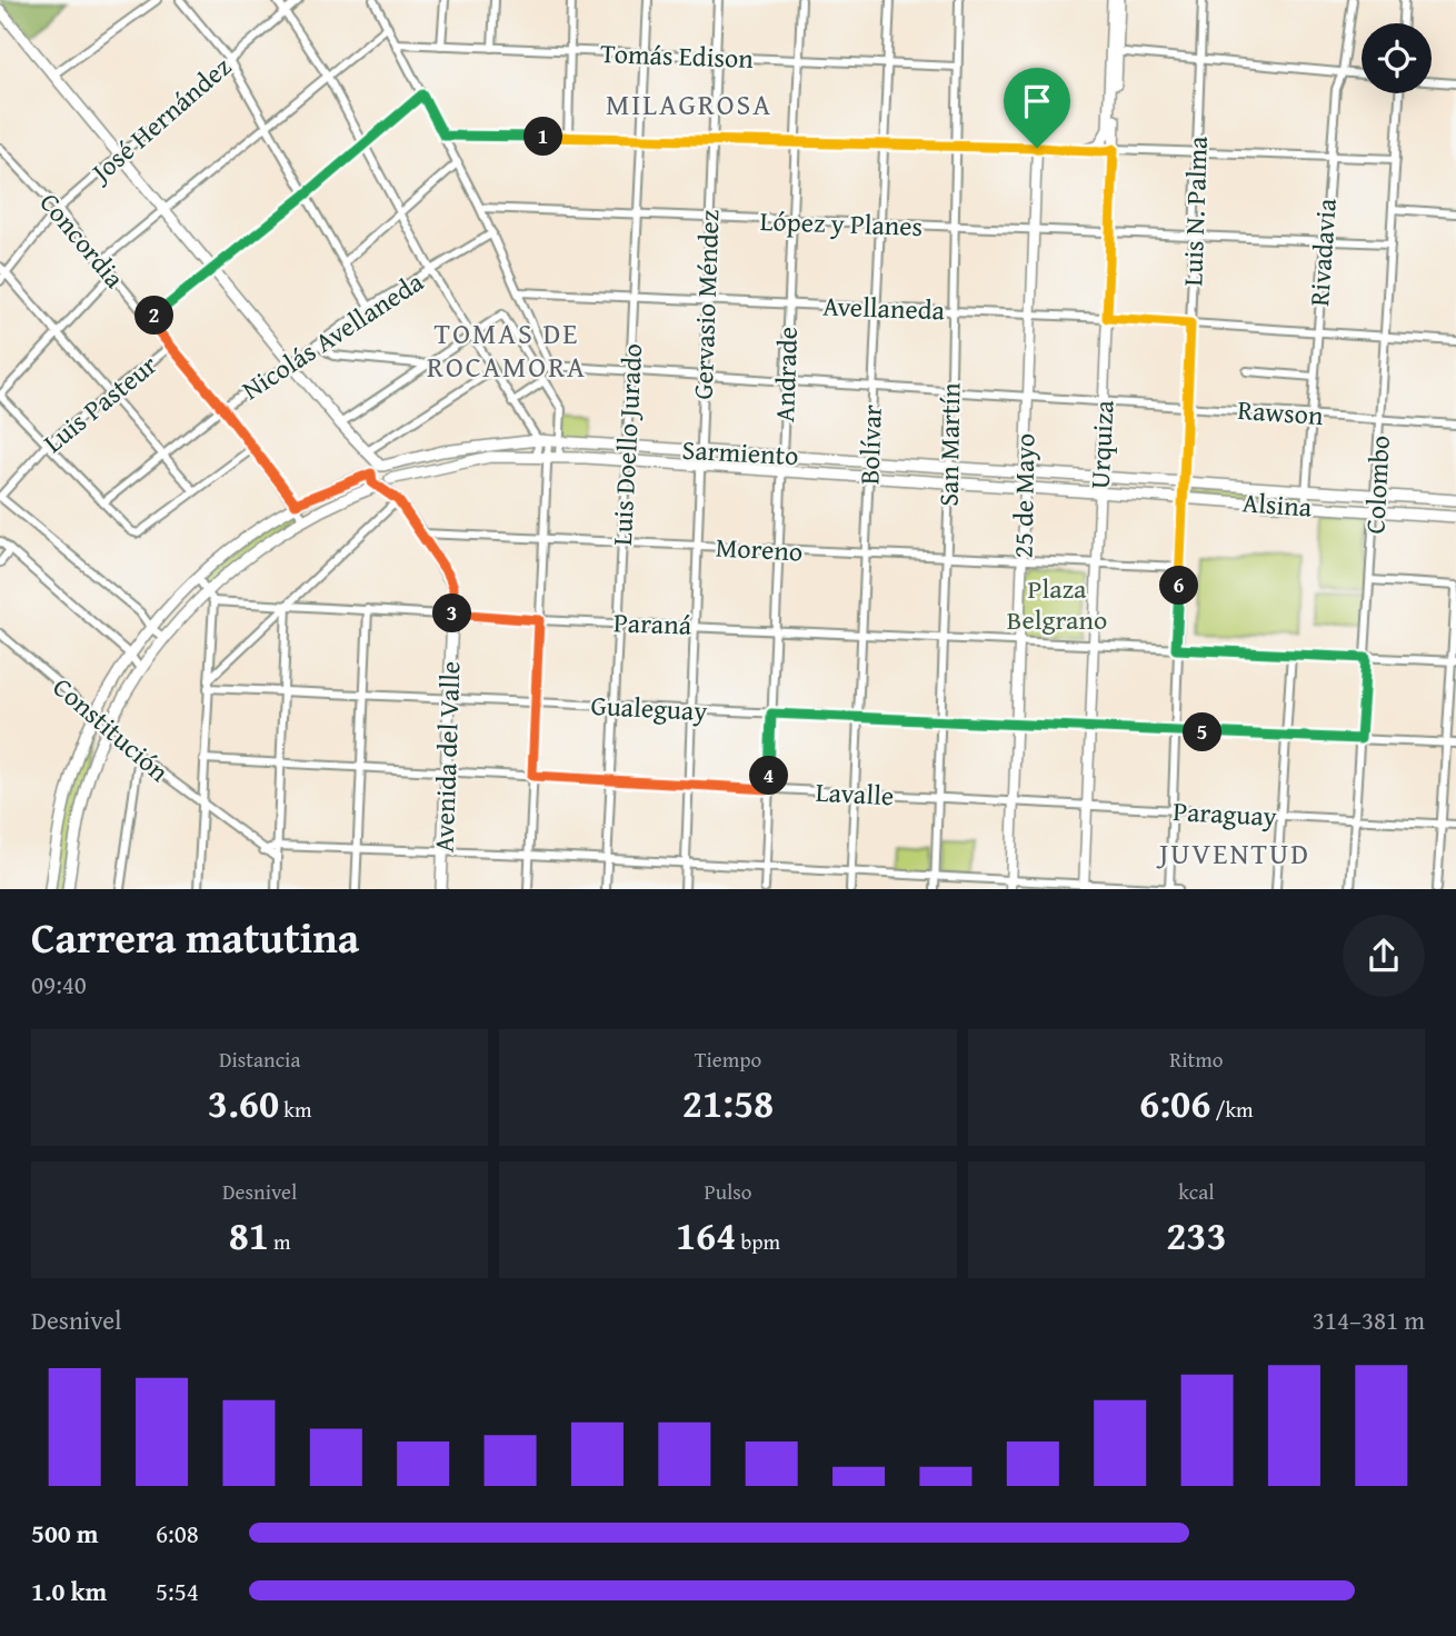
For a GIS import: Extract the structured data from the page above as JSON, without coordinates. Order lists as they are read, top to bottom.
{
  "streets": {
    "main road": [
      "Urquiza",
      "Sarmiento",
      "Alsina",
      "Avenida del Valle"
    ],
    "street": [
      "Tomás Edison",
      "José Hernández",
      "Luis N. Palma",
      "López y Planes",
      "Concordia",
      "Rivadavia",
      "Gervasio Méndez",
      "Avellaneda",
      "Nicolás Avellaneda",
      "Andrade",
      "Luis Pasteur",
      "Rawson",
      "Luis Doello Jurado",
      "Bolívar",
      "San Martín",
      "Colombo",
      "25 de Mayo",
      "Moreno",
      "Paraná",
      "Gualeguay",
      "Constitución",
      "Lavalle",
      "Paraguay"
    ]
  },
  "crossings": [
    ["Tomás Edison", "Gervasio Méndez"],
    ["Tomás Edison", "Andrade"],
    ["Tomás Edison", "Luis Doello Jurado"],
    ["Tomás Edison", "Bolívar"],
    ["Tomás Edison", "San Martín"],
    ["José Hernández", "Concordia"],
    ["Luis N. Palma", "López y Planes"],
    ["Luis N. Palma", "Avellaneda"],
    ["Luis N. Palma", "Rawson"],
    ["Luis N. Palma", "Alsina"],
    ["Luis N. Palma", "Moreno"],
    ["Luis N. Palma", "Paraná"],
    ["Luis N. Palma", "Gualeguay"],
    ["Luis N. Palma", "Paraguay"],
    ["López y Planes", "Rivadavia"],
    ["López y Planes", "Gervasio Méndez"],
    ["López y Planes", "Andrade"],
    ["López y Planes", "Luis Doello Jurado"],
    ["López y Planes", "Bolívar"],
    ["López y Planes", "San Martín"],
    ["López y Planes", "Urquiza"],
    ["López y Planes", "Colombo"],
    ["López y Planes", "25 de Mayo"],
    ["Concordia", "Nicolás Avellaneda"],
    ["Concordia", "Luis Pasteur"],
    ["Concordia", "Sarmiento"],
    ["Rivadavia", "Avellaneda"],
    ["Rivadavia", "Rawson"],
    ["Rivadavia", "Alsina"],
    ["Gervasio Méndez", "Avellaneda"],
    ["Gervasio Méndez", "Rawson"],
    ["Gervasio Méndez", "Sarmiento"],
    ["Gervasio Méndez", "Moreno"],
    ["Gervasio Méndez", "Paraná"],
    ["Gervasio Méndez", "Gualeguay"],
    ["Gervasio Méndez", "Lavalle"],
    ["Avellaneda", "Andrade"],
    ["Avellaneda", "Luis Doello Jurado"],
    ["Avellaneda", "Bolívar"],
    ["Avellaneda", "San Martín"],
    ["Avellaneda", "Urquiza"],
    ["Avellaneda", "Colombo"],
    ["Avellaneda", "25 de Mayo"],
    ["Andrade", "Rawson"],
    ["Andrade", "Sarmiento"],
    ["Andrade", "Moreno"],
    ["Andrade", "Paraná"],
    ["Andrade", "Gualeguay"],
    ["Andrade", "Lavalle"],
    ["Rawson", "Luis Doello Jurado"],
    ["Rawson", "Bolívar"],
    ["Rawson", "San Martín"],
    ["Rawson", "Urquiza"],
    ["Rawson", "Colombo"],
    ["Rawson", "25 de Mayo"],
    ["Luis Doello Jurado", "Sarmiento"],
    ["Luis Doello Jurado", "Moreno"],
    ["Luis Doello Jurado", "Paraná"],
    ["Luis Doello Jurado", "Gualeguay"],
    ["Luis Doello Jurado", "Lavalle"],
    ["Bolívar", "Sarmiento"],
    ["Bolívar", "Moreno"],
    ["Bolívar", "Paraná"],
    ["Bolívar", "Gualeguay"],
    ["Bolívar", "Lavalle"],
    ["San Martín", "Sarmiento"],
    ["San Martín", "Moreno"],
    ["San Martín", "Paraná"],
    ["San Martín", "Gualeguay"],
    ["San Martín", "Lavalle"],
    ["Urquiza", "Sarmiento"],
    ["Urquiza", "Alsina"],
    ["Urquiza", "Moreno"],
    ["Urquiza", "Paraná"],
    ["Urquiza", "Gualeguay"],
    ["Urquiza", "Lavalle"],
    ["Urquiza", "Paraguay"],
    ["Sarmiento", "25 de Mayo"],
    ["Sarmiento", "Alsina"],
    ["Sarmiento", "Constitución"],
    ["Colombo", "Alsina"],
    ["Colombo", "Paraná"],
    ["Colombo", "Gualeguay"],
    ["Colombo", "Paraguay"],
    ["25 de Mayo", "Moreno"],
    ["25 de Mayo", "Paraná"],
    ["25 de Mayo", "Gualeguay"],
    ["25 de Mayo", "Lavalle"],
    ["Moreno", "Avenida del Valle"],
    ["Paraná", "Avenida del Valle"],
    ["Gualeguay", "Avenida del Valle"],
    ["Avenida del Valle", "Lavalle"],
    ["Lavalle", "Paraguay"]
  ],
  "districts": ["MILAGROSA", "TOMAS DE ROCAMORA", "JUVENTUD"],
  "parks": ["Plaza Belgrano"],
  "page": {
    "pins": [
      "1",
      "2",
      "6",
      "3",
      "5",
      "4"
    ],
    "heading": ["Carrera matutina", "09:40"],
    "stats": [
      ["Distancia", "3.60 km"],
      ["Tiempo", "21:58"],
      ["Ritmo", "6:06 /km"],
      ["Desnivel", "81 m"],
      ["Pulso", "164 bpm"],
      ["kcal", "233"]
    ],
    "chart": ["Desnivel", "314–381 m"],
    "list": [
      {
        "name": "500 m",
        "note": "6:08"
      },
      {
        "name": "1.0 km",
        "note": "5:54"
      }
    ]
  }
}
